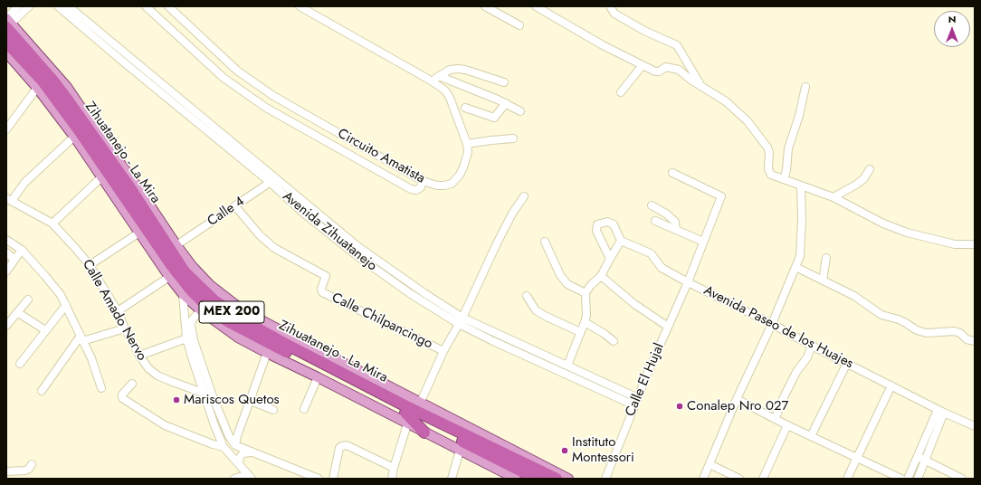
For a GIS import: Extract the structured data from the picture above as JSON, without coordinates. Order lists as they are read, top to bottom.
{
  "streets": {
    "highway": ["Zihuatanejo - La Mira", "MEX 200"],
    "street": [
      "Circuito Amatista",
      "Calle 4",
      "Avenida Zihuatanejo",
      "Calle Amado Nervo",
      "Calle Chilpancingo",
      "Avenida Paseo de los Huajes",
      "Calle El Hujal"
    ]
  },
  "crossings": [
    ["Calle 4", "Avenida Zihuatanejo"],
    ["Calle 4", "Calle Chilpancingo"],
    ["Avenida Zihuatanejo", "Calle Chilpancingo"],
    ["Avenida Zihuatanejo", "Calle El Hujal"],
    ["Avenida Paseo de los Huajes", "Calle El Hujal"]
  ],
  "places": ["Mariscos Quetos", "Conalep Nro 027", "Instituto Montessori"],
  "north": "top"
}
